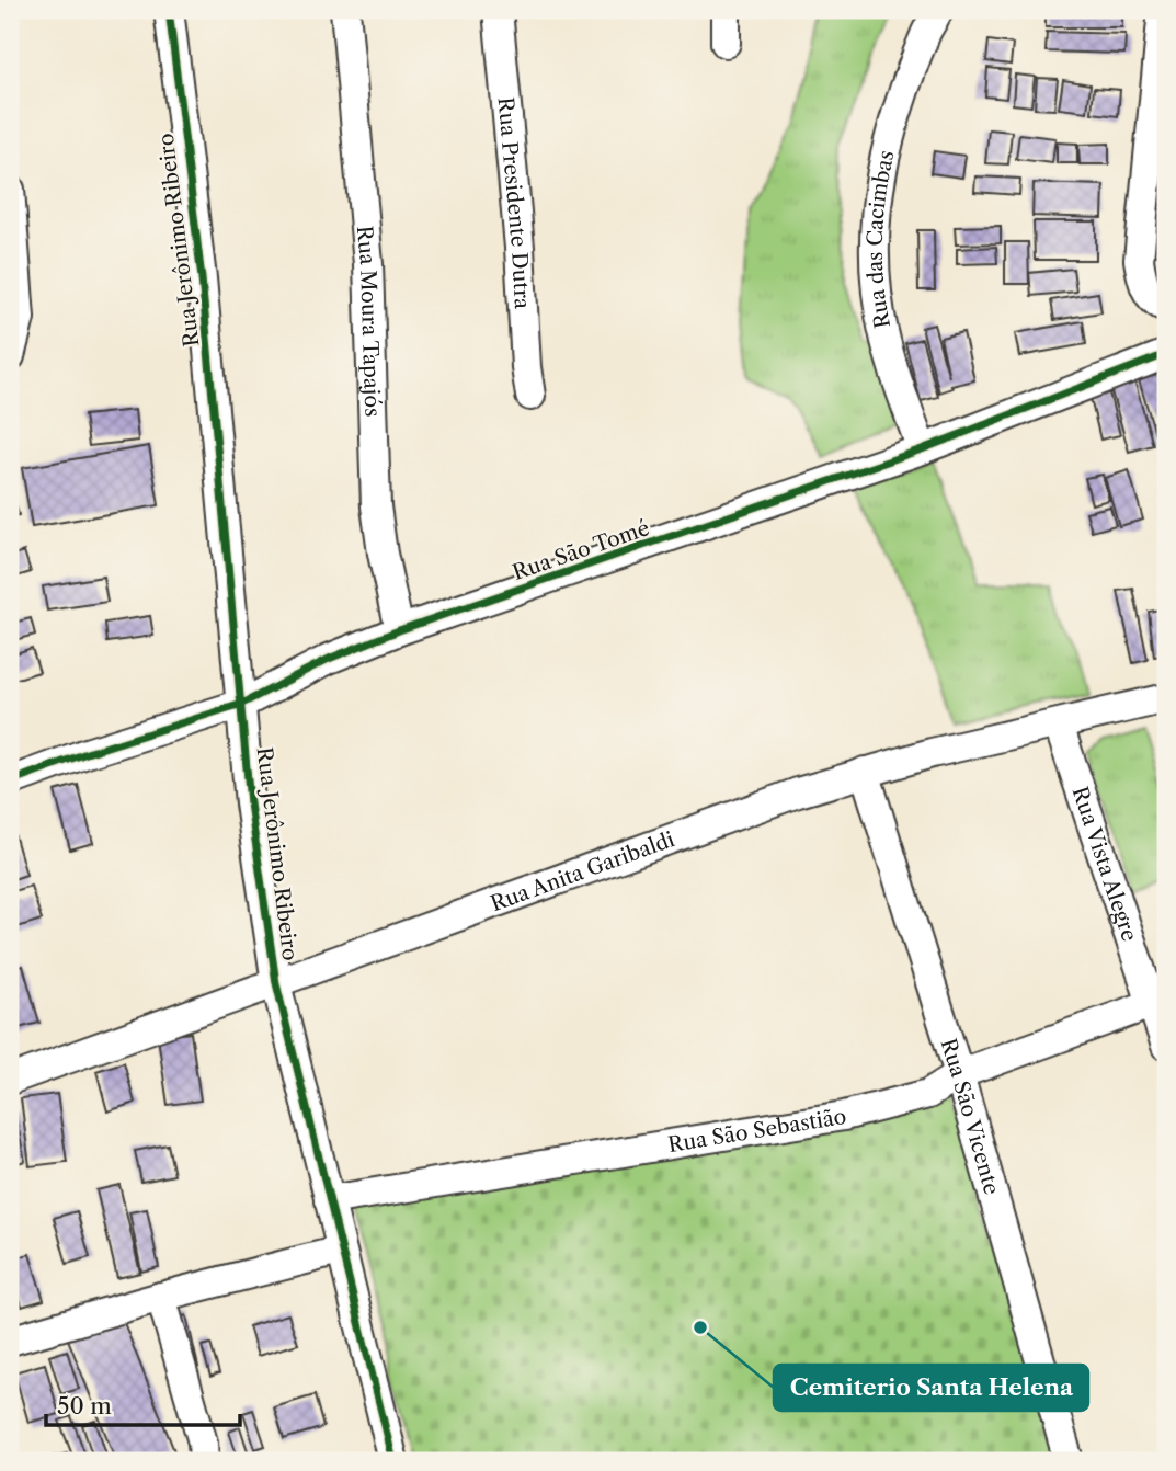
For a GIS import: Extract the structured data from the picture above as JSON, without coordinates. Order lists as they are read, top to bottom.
{
  "streets": {
    "street": [
      "Rua Presidente Dutra",
      "Rua Jerônimo Ribeiro",
      "Rua das Cacimbas",
      "Rua Moura Tapajós",
      "Rua São Tomé",
      "Rua Vista Alegre",
      "Rua Anita Garibaldi",
      "Rua São Vicente",
      "Rua São Sebastião"
    ]
  },
  "crossings": [
    ["Rua Jerônimo Ribeiro", "Rua São Tomé"],
    ["Rua Jerônimo Ribeiro", "Rua Anita Garibaldi"],
    ["Rua Jerônimo Ribeiro", "Rua São Sebastião"],
    ["Rua das Cacimbas", "Rua São Tomé"],
    ["Rua Moura Tapajós", "Rua São Tomé"],
    ["Rua Vista Alegre", "Rua Anita Garibaldi"],
    ["Rua Vista Alegre", "Rua São Sebastião"],
    ["Rua Anita Garibaldi", "Rua São Vicente"],
    ["Rua São Vicente", "Rua São Sebastião"]
  ],
  "places": ["Cemiterio Santa Helena"],
  "scale_bar": "50 m"
}
